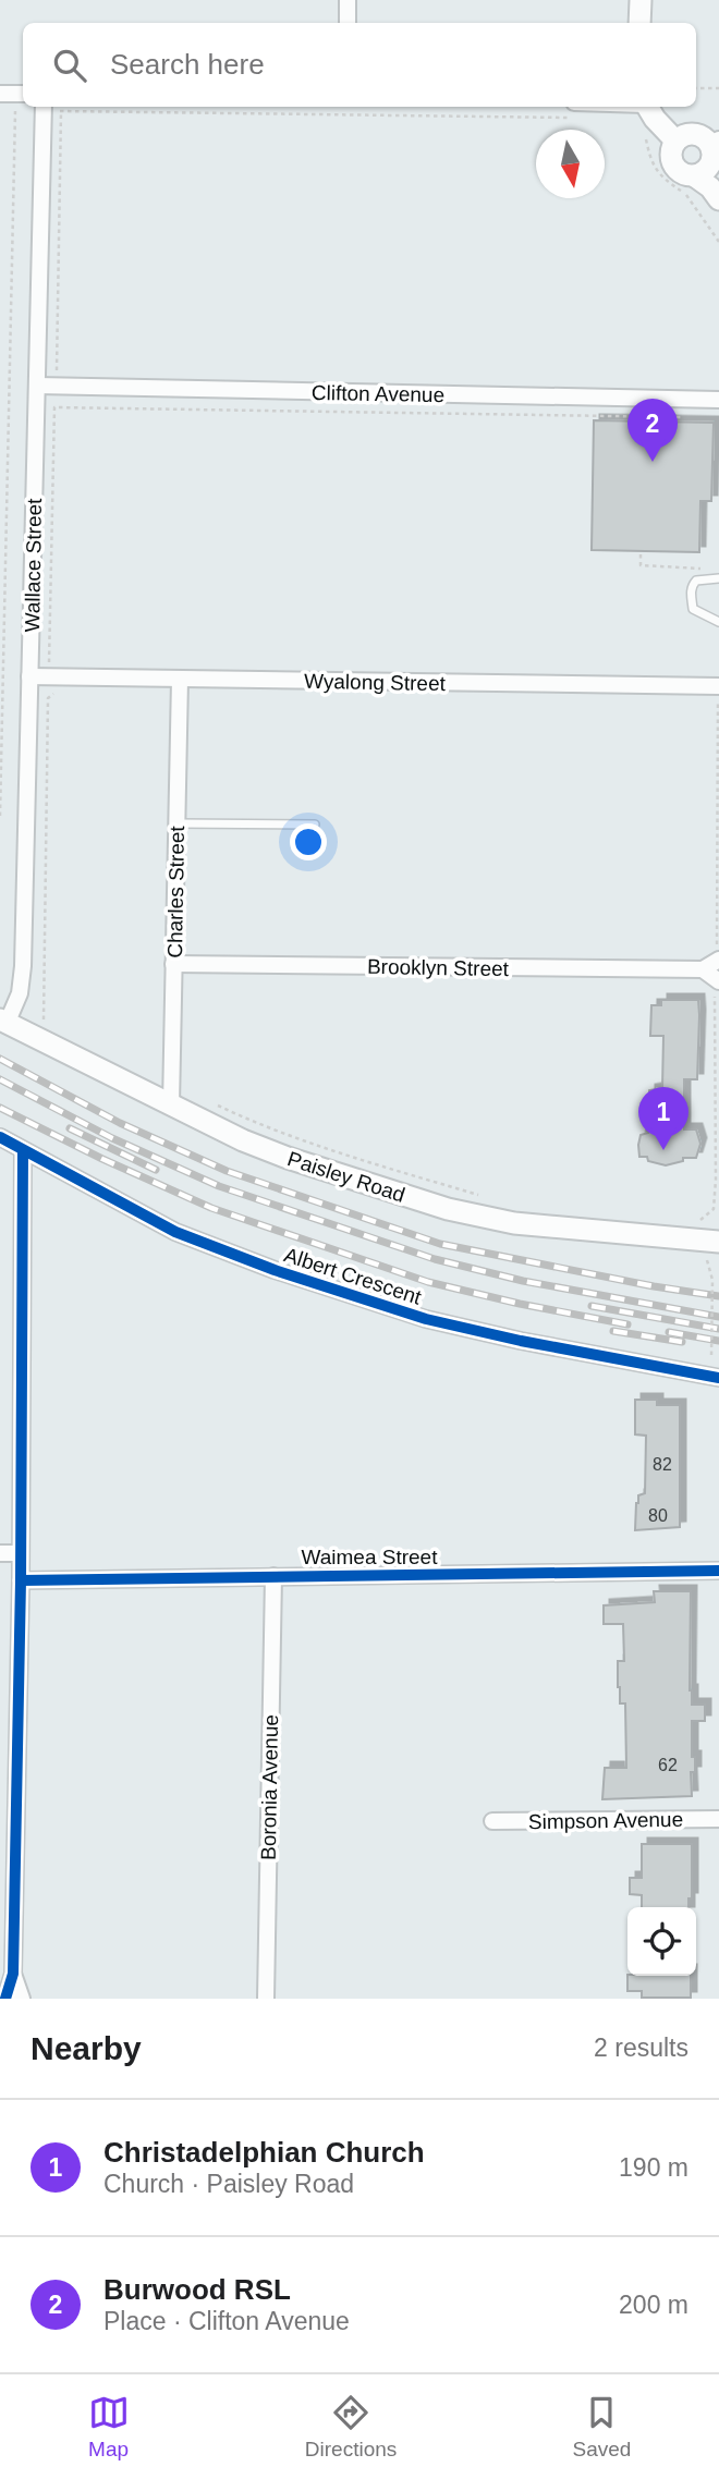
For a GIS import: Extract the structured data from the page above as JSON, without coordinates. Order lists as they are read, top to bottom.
{
  "streets": {
    "main road": ["Paisley Road"],
    "street": [
      "Clifton Avenue",
      "Wallace Street",
      "Wyalong Street",
      "Charles Street",
      "Brooklyn Street",
      "Albert Crescent",
      "Waimea Street",
      "Boronia Avenue",
      "Simpson Avenue"
    ]
  },
  "crossings": [
    ["Clifton Avenue", "Wallace Street"],
    ["Wallace Street", "Wyalong Street"],
    ["Wallace Street", "Paisley Road"],
    ["Wyalong Street", "Charles Street"],
    ["Charles Street", "Brooklyn Street"],
    ["Charles Street", "Paisley Road"],
    ["Waimea Street", "Boronia Avenue"]
  ],
  "house_numbers": ["82", "80", "62"],
  "north": "bottom",
  "page": {
    "search": "Search here",
    "pins": ["2", "1"],
    "heading": ["Nearby", "2 results"],
    "list": [
      {
        "mark": "1",
        "name": "Christadelphian Church",
        "note": "Church · Paisley Road",
        "value": "190 m"
      },
      {
        "mark": "2",
        "name": "Burwood RSL",
        "note": "Place · Clifton Avenue",
        "value": "200 m"
      }
    ],
    "nav": ["Map", "Directions", "Saved"]
  }
}
